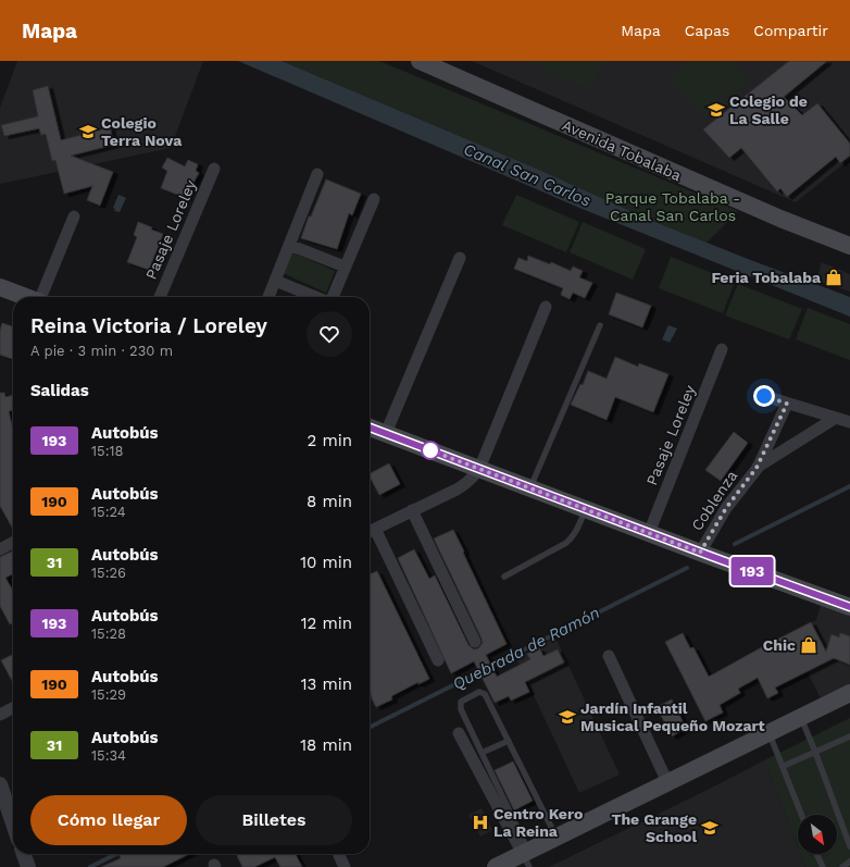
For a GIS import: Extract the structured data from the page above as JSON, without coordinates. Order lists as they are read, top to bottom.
{
  "streets": {
    "main road": ["Avenida Tobalaba"],
    "street": ["Pasaje Loreley", "Coblenza"]
  },
  "water": ["Canal San Carlos", "Quebrada de Ramón"],
  "parks": ["Parque Tobalaba - Canal San Carlos"],
  "places": {
    "school or university": [
      "Colegio de La Salle",
      "Colegio Terra Nova",
      "Jardín Infantil Musical Pequeño Mozart",
      "The Grange School"
    ],
    "shop": ["Feria Tobalaba", "Chic"],
    "hospital": ["Centro Kero La Reina"]
  },
  "lines": ["bus line 193"],
  "north": "bottom right",
  "page": {
    "header": "Mapa",
    "nav": ["Mapa", "Capas", "Compartir"],
    "on_map": "193",
    "heading": [
      ["Reina Victoria / Loreley", "A pie · 3 min · 230 m"],
      "Salidas"
    ],
    "list": [
      {
        "mark": "193",
        "name": "Autobús",
        "note": "15:18",
        "value": "2 min"
      },
      {
        "mark": "190",
        "name": "Autobús",
        "note": "15:24",
        "value": "8 min"
      },
      {
        "mark": "31",
        "name": "Autobús",
        "note": "15:26",
        "value": "10 min"
      },
      {
        "mark": "193",
        "name": "Autobús",
        "note": "15:28",
        "value": "12 min"
      },
      {
        "mark": "190",
        "name": "Autobús",
        "note": "15:29",
        "value": "13 min"
      },
      {
        "mark": "31",
        "name": "Autobús",
        "note": "15:34",
        "value": "18 min"
      }
    ],
    "buttons": ["Cómo llegar", "Billetes"]
  }
}
